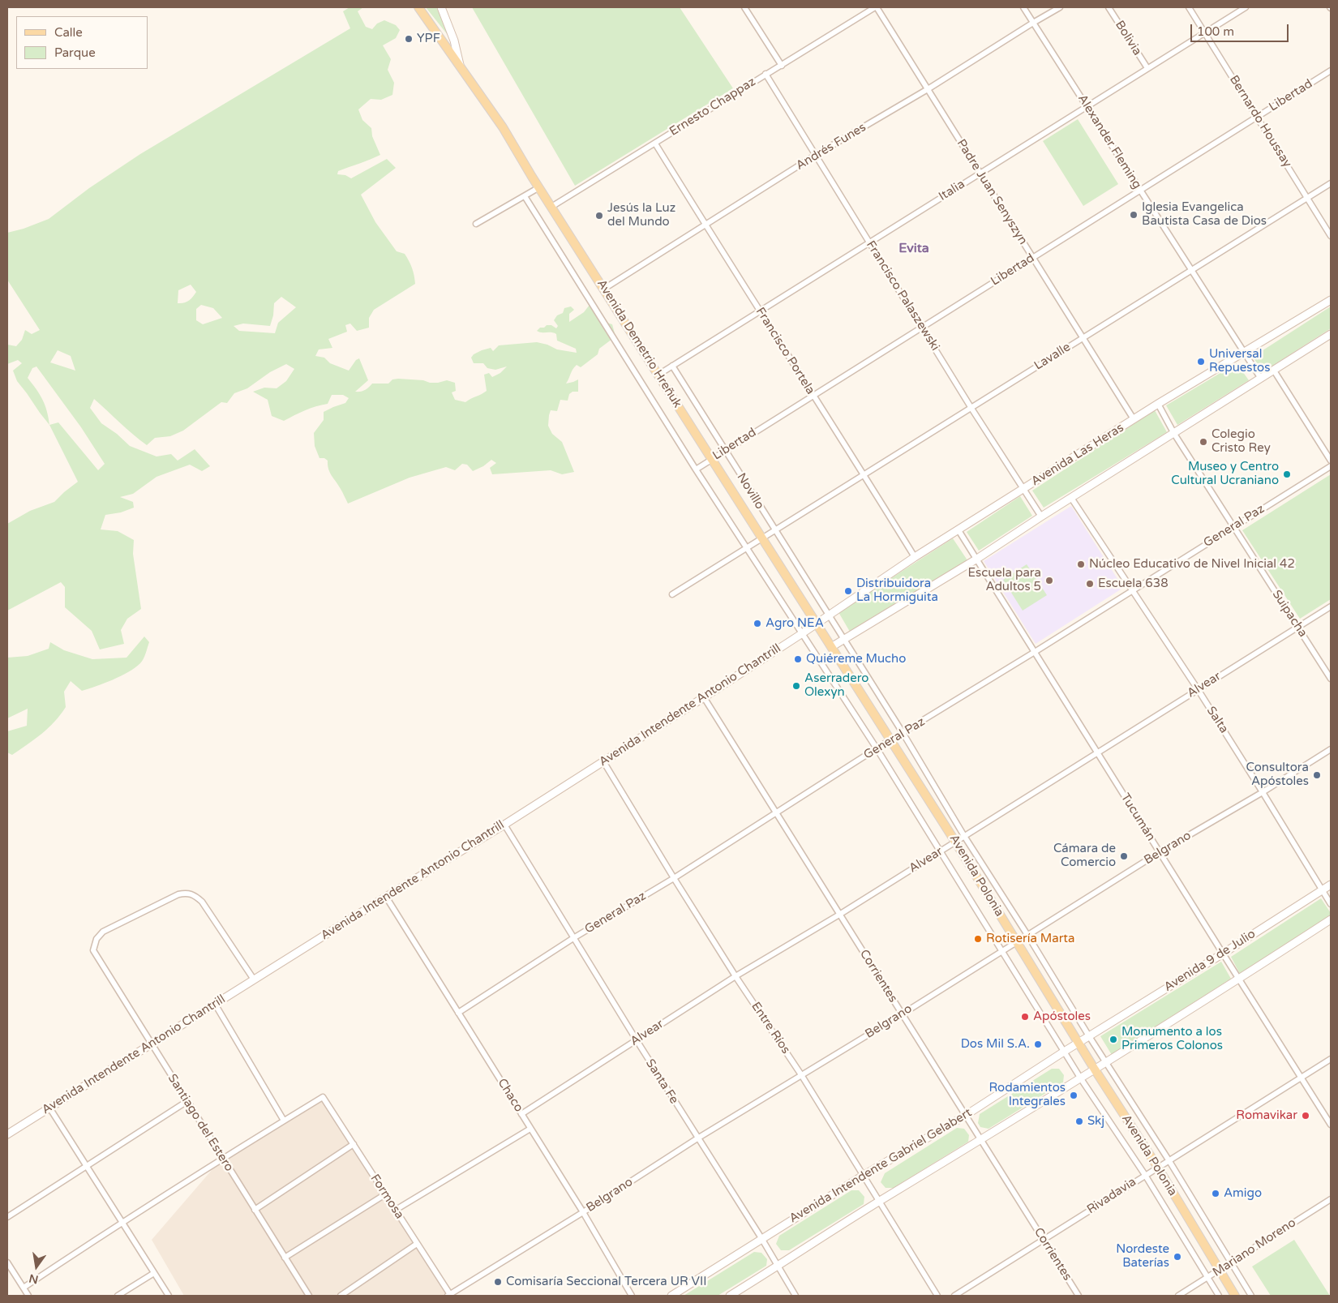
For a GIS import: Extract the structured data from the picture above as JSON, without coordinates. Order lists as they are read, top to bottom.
{
  "streets": {
    "main road": [
      "Avenida Demetrio Hreñuk",
      "Avenida Las Heras",
      "Avenida Intendente Antonio Chantrill",
      "Avenida Polonia",
      "Avenida 9 de Julio",
      "Avenida Intendente Gabriel Gelabert"
    ],
    "street": [
      "Bolivia",
      "Libertad",
      "Ernesto Chappaz",
      "Bernardo Houssay",
      "Alexander Fleming",
      "Andrés Funes",
      "Italia",
      "Padre Juan Senyszyn",
      "Francisco Palaszewski",
      "Francisco Portela",
      "Lavalle",
      "Novillo",
      "General Paz",
      "Suipacha",
      "Alvear",
      "Salta",
      "Tucumán",
      "Belgrano",
      "Corrientes",
      "Entre Ríos",
      "Santa Fe",
      "Chaco",
      "Santiago del Estero",
      "Rivadavia",
      "Formosa",
      "Mariano Moreno"
    ]
  },
  "crossings": [
    ["Bolivia", "Italia"],
    ["Libertad", "Bernardo Houssay"],
    ["Libertad", "Alexander Fleming"],
    ["Libertad", "Padre Juan Senyszyn"],
    ["Libertad", "Francisco Palaszewski"],
    ["Libertad", "Avenida Demetrio Hreñuk"],
    ["Libertad", "Francisco Portela"],
    ["Libertad", "Novillo"],
    ["Ernesto Chappaz", "Padre Juan Senyszyn"],
    ["Ernesto Chappaz", "Francisco Palaszewski"],
    ["Ernesto Chappaz", "Avenida Demetrio Hreñuk"],
    ["Ernesto Chappaz", "Francisco Portela"],
    ["Bernardo Houssay", "Italia"],
    ["Bernardo Houssay", "Lavalle"],
    ["Alexander Fleming", "Andrés Funes"],
    ["Alexander Fleming", "Italia"],
    ["Alexander Fleming", "Lavalle"],
    ["Alexander Fleming", "Avenida Las Heras"],
    ["Andrés Funes", "Padre Juan Senyszyn"],
    ["Andrés Funes", "Francisco Palaszewski"],
    ["Andrés Funes", "Avenida Demetrio Hreñuk"],
    ["Andrés Funes", "Francisco Portela"],
    ["Italia", "Padre Juan Senyszyn"],
    ["Italia", "Francisco Palaszewski"],
    ["Italia", "Avenida Demetrio Hreñuk"],
    ["Italia", "Francisco Portela"],
    ["Italia", "Novillo"],
    ["Padre Juan Senyszyn", "Lavalle"],
    ["Padre Juan Senyszyn", "Avenida Las Heras"],
    ["Francisco Palaszewski", "Lavalle"],
    ["Francisco Palaszewski", "Avenida Las Heras"],
    ["Avenida Demetrio Hreñuk", "Lavalle"],
    ["Avenida Demetrio Hreñuk", "Avenida Las Heras"],
    ["Avenida Demetrio Hreñuk", "Avenida Intendente Antonio Chantrill"],
    ["Avenida Demetrio Hreñuk", "Avenida Polonia"],
    ["Francisco Portela", "Lavalle"],
    ["Francisco Portela", "Avenida Las Heras"],
    ["Lavalle", "Novillo"],
    ["Avenida Las Heras", "Novillo"],
    ["Avenida Las Heras", "Suipacha"],
    ["Avenida Las Heras", "Avenida Intendente Antonio Chantrill"],
    ["Avenida Las Heras", "Tucumán"],
    ["Avenida Las Heras", "Avenida Polonia"],
    ["Novillo", "Avenida Polonia"],
    ["General Paz", "Suipacha"],
    ["General Paz", "Salta"],
    ["General Paz", "Tucumán"],
    ["General Paz", "Avenida Polonia"],
    ["General Paz", "Corrientes"],
    ["General Paz", "Entre Ríos"],
    ["General Paz", "Santa Fe"],
    ["General Paz", "Chaco"],
    ["Suipacha", "Alvear"],
    ["Alvear", "Salta"],
    ["Alvear", "Tucumán"],
    ["Alvear", "Avenida Polonia"],
    ["Alvear", "Corrientes"],
    ["Alvear", "Entre Ríos"],
    ["Alvear", "Santa Fe"],
    ["Alvear", "Chaco"],
    ["Avenida Intendente Antonio Chantrill", "Avenida Polonia"],
    ["Avenida Intendente Antonio Chantrill", "Corrientes"],
    ["Avenida Intendente Antonio Chantrill", "Entre Ríos"],
    ["Avenida Intendente Antonio Chantrill", "Santa Fe"],
    ["Avenida Intendente Antonio Chantrill", "Chaco"],
    ["Avenida Intendente Antonio Chantrill", "Santiago del Estero"],
    ["Salta", "Belgrano"],
    ["Salta", "Avenida 9 de Julio"],
    ["Tucumán", "Belgrano"],
    ["Tucumán", "Avenida 9 de Julio"],
    ["Tucumán", "Rivadavia"],
    ["Belgrano", "Avenida Polonia"],
    ["Belgrano", "Corrientes"],
    ["Belgrano", "Entre Ríos"],
    ["Belgrano", "Santa Fe"],
    ["Belgrano", "Chaco"],
    ["Belgrano", "Formosa"],
    ["Avenida Polonia", "Avenida 9 de Julio"],
    ["Avenida Polonia", "Avenida Intendente Gabriel Gelabert"],
    ["Avenida Polonia", "Rivadavia"],
    ["Avenida Polonia", "Mariano Moreno"],
    ["Avenida 9 de Julio", "Avenida Intendente Gabriel Gelabert"],
    ["Corrientes", "Avenida Intendente Gabriel Gelabert"],
    ["Corrientes", "Rivadavia"],
    ["Entre Ríos", "Avenida Intendente Gabriel Gelabert"],
    ["Santa Fe", "Avenida Intendente Gabriel Gelabert"]
  ],
  "districts": ["Evita"],
  "places": [
    "YPF",
    "Iglesia Evangelica Bautista Casa de Dios",
    "Jesús la Luz del Mundo",
    "Universal Repuestos",
    "Colegio Cristo Rey",
    "Museo y Centro Cultural Ucraniano",
    "Núcleo Educativo de Nivel Inicial 42",
    "Escuela para Adultos 5",
    "Escuela 638",
    "Distribuidora La Hormiguita",
    "Agro NEA",
    "Quiéreme Mucho",
    "Aserradero Olexyn",
    "Consultora Apóstoles",
    "Cámara de Comercio",
    "Rotisería Marta",
    "Apóstoles",
    "Monumento a los Primeros Colonos",
    "Dos Mil S.A.",
    "Rodamientos Integrales",
    "Romavikar",
    "Skj",
    "Amigo",
    "Nordeste Baterías",
    "Comisaría Seccional Tercera UR VII"
  ],
  "legend": ["Calle", "Parque"],
  "scale_bar": "100 m",
  "north": "bottom"
}
